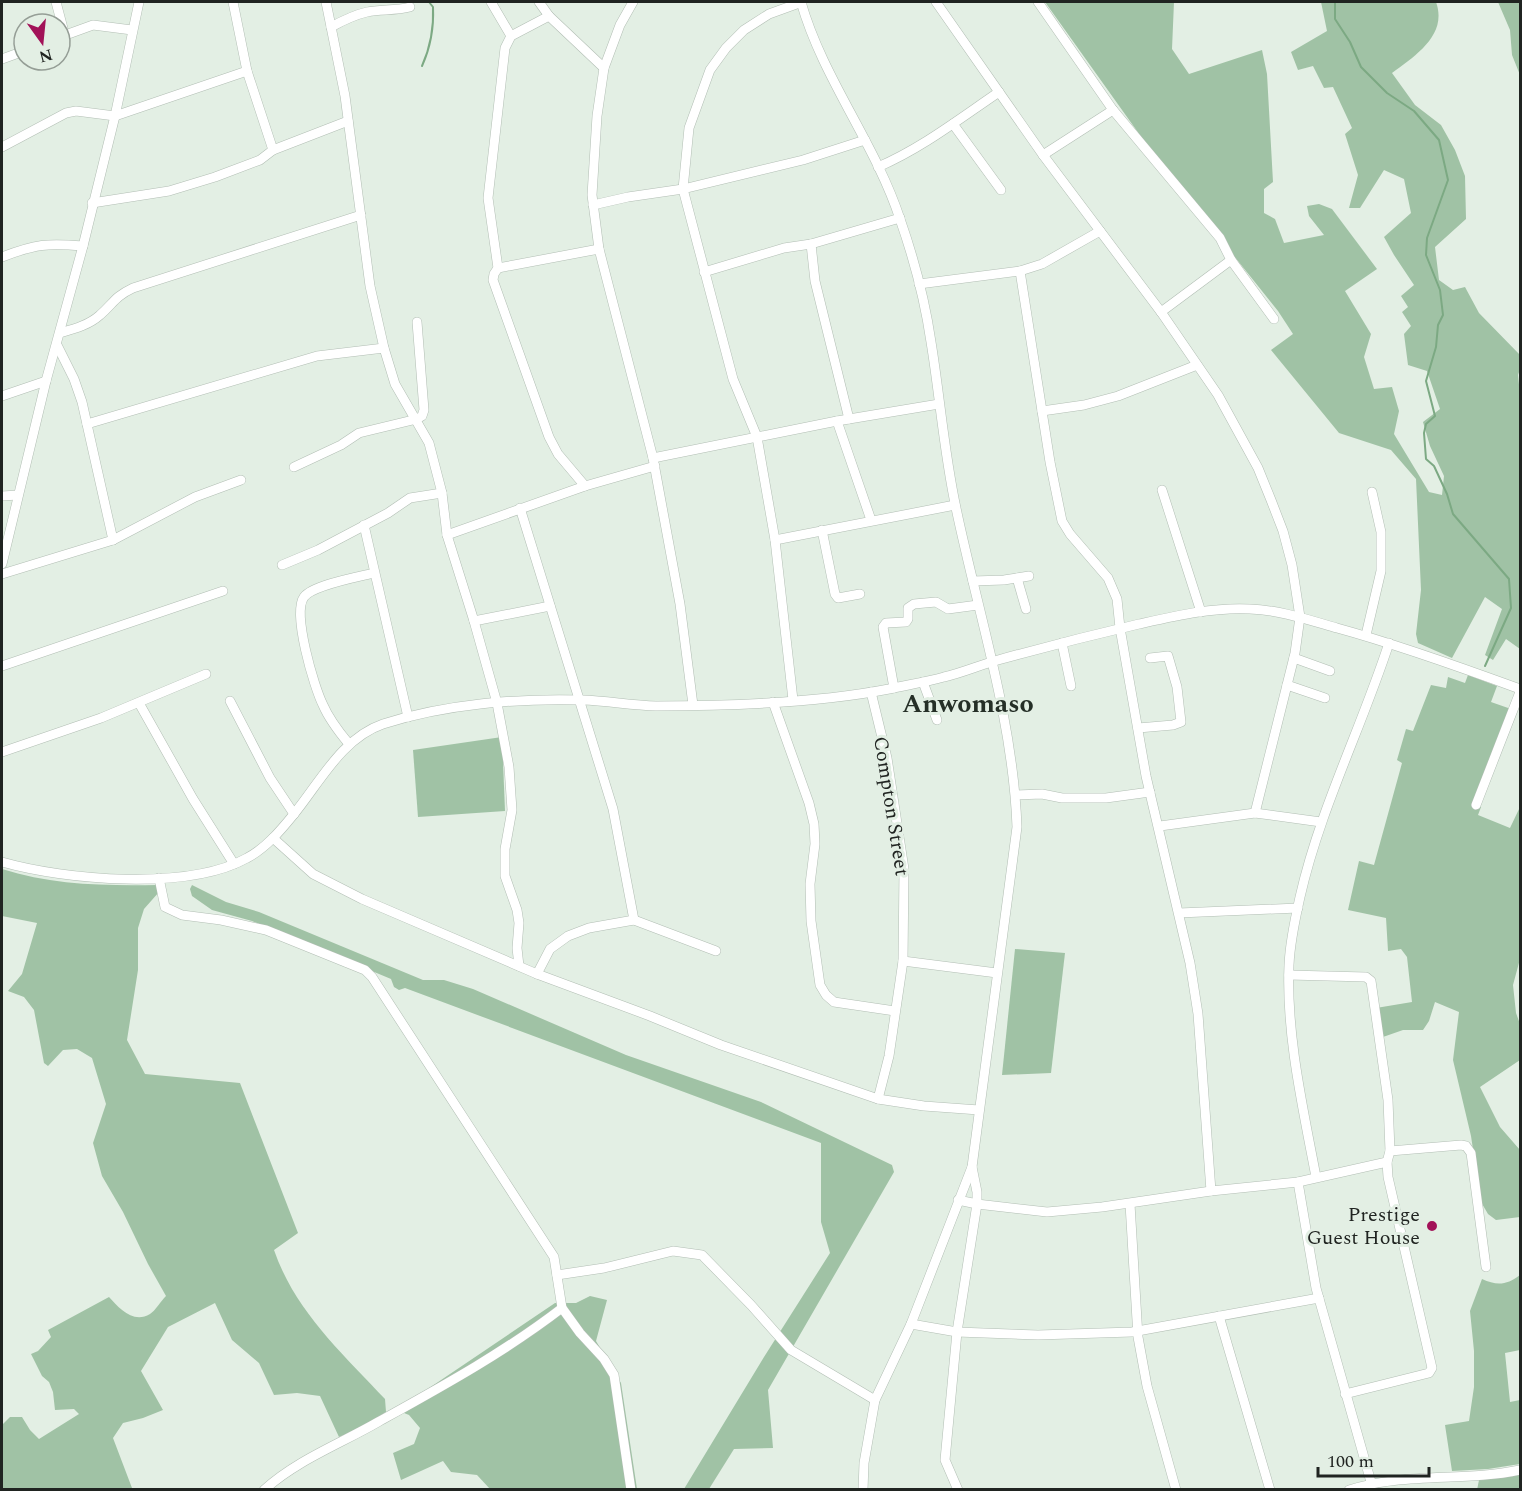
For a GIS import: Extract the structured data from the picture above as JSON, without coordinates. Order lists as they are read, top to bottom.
{
  "streets": {
    "street": ["Compton Street"]
  },
  "districts": ["Anwomaso"],
  "places": ["Prestige Guest House"],
  "scale_bar": "100 m",
  "north": "bottom"
}
